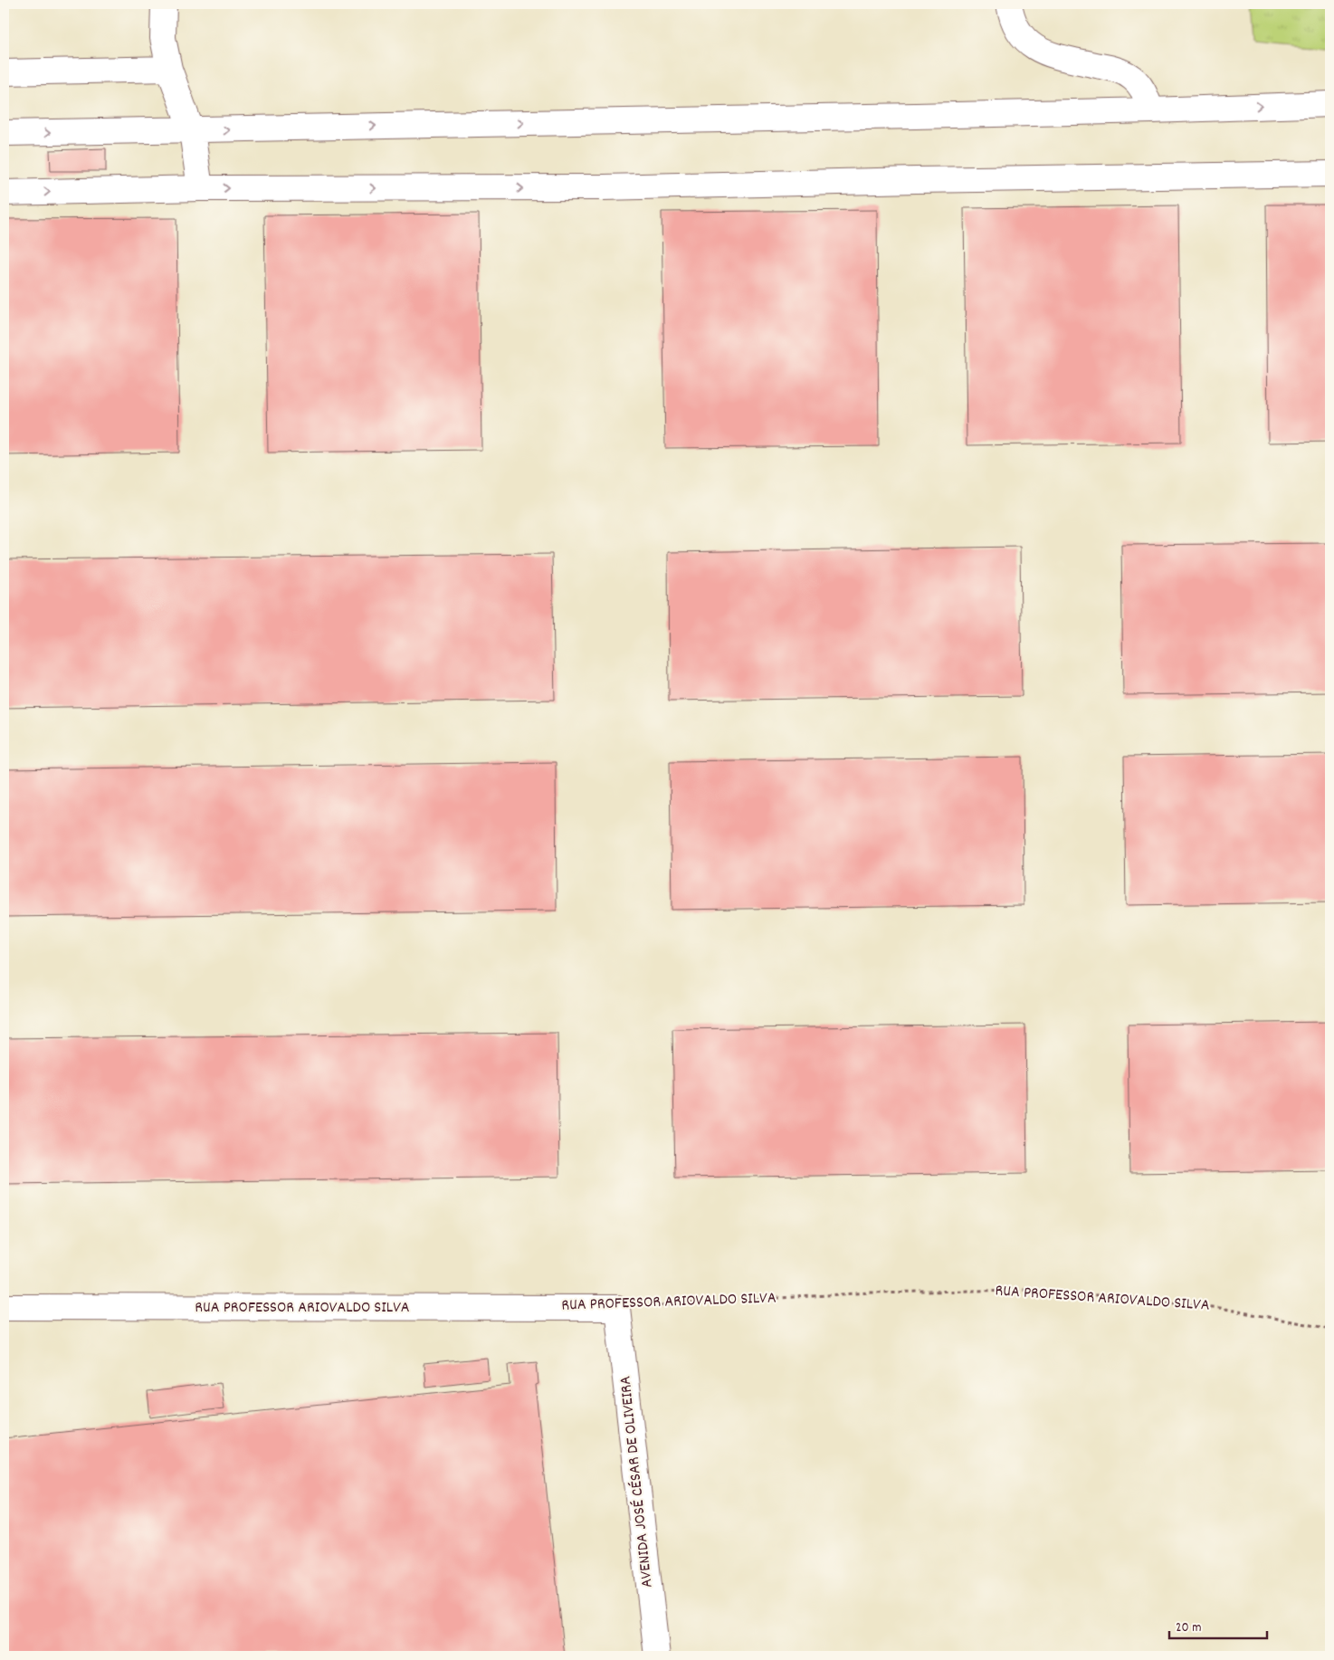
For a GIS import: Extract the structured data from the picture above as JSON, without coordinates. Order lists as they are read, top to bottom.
{
  "streets": {
    "street": ["RUA PROFESSOR ARIOVALDO SILVA", "AVENIDA JOSÉ CÉSAR DE OLIVEIRA"]
  },
  "crossings": [
    ["RUA PROFESSOR ARIOVALDO SILVA", "AVENIDA JOSÉ CÉSAR DE OLIVEIRA"]
  ],
  "scale_bar": "20 m"
}
